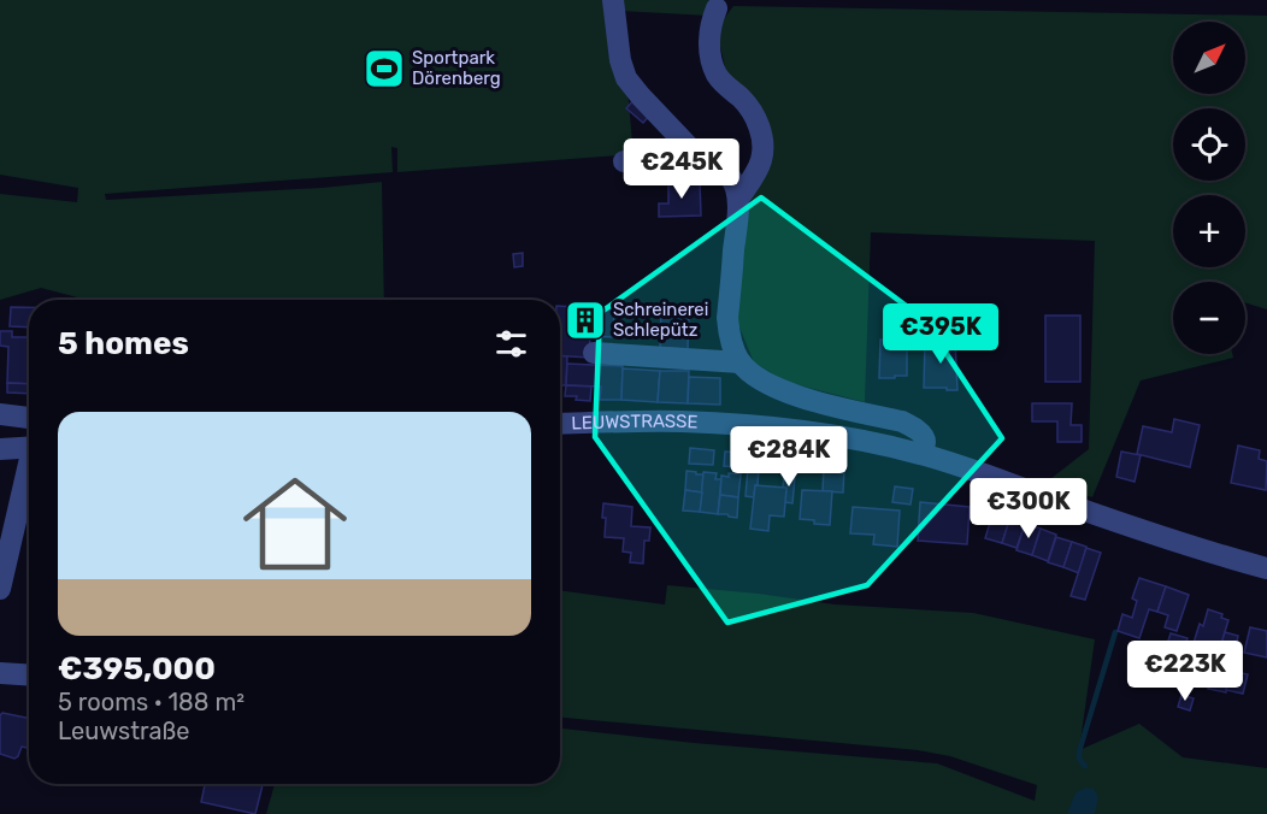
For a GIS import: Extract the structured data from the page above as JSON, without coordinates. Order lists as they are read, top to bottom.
{
  "streets": {
    "street": ["LEUWSTRASSE"]
  },
  "places": {
    "sports": ["Sportpark Dörenberg"],
    "building": ["Schreinerei Schlepütz"]
  },
  "north": "top right",
  "page": {
    "map_buttons": ["+", "−"],
    "price": [
      "€245K",
      "€395K",
      "€284K",
      "€300K",
      "€223K"
    ],
    "heading": "5 homes",
    "list": [
      {
        "name": "€395,000",
        "note": "5 rooms · 188 m² · Leuwstraße"
      }
    ]
  }
}
